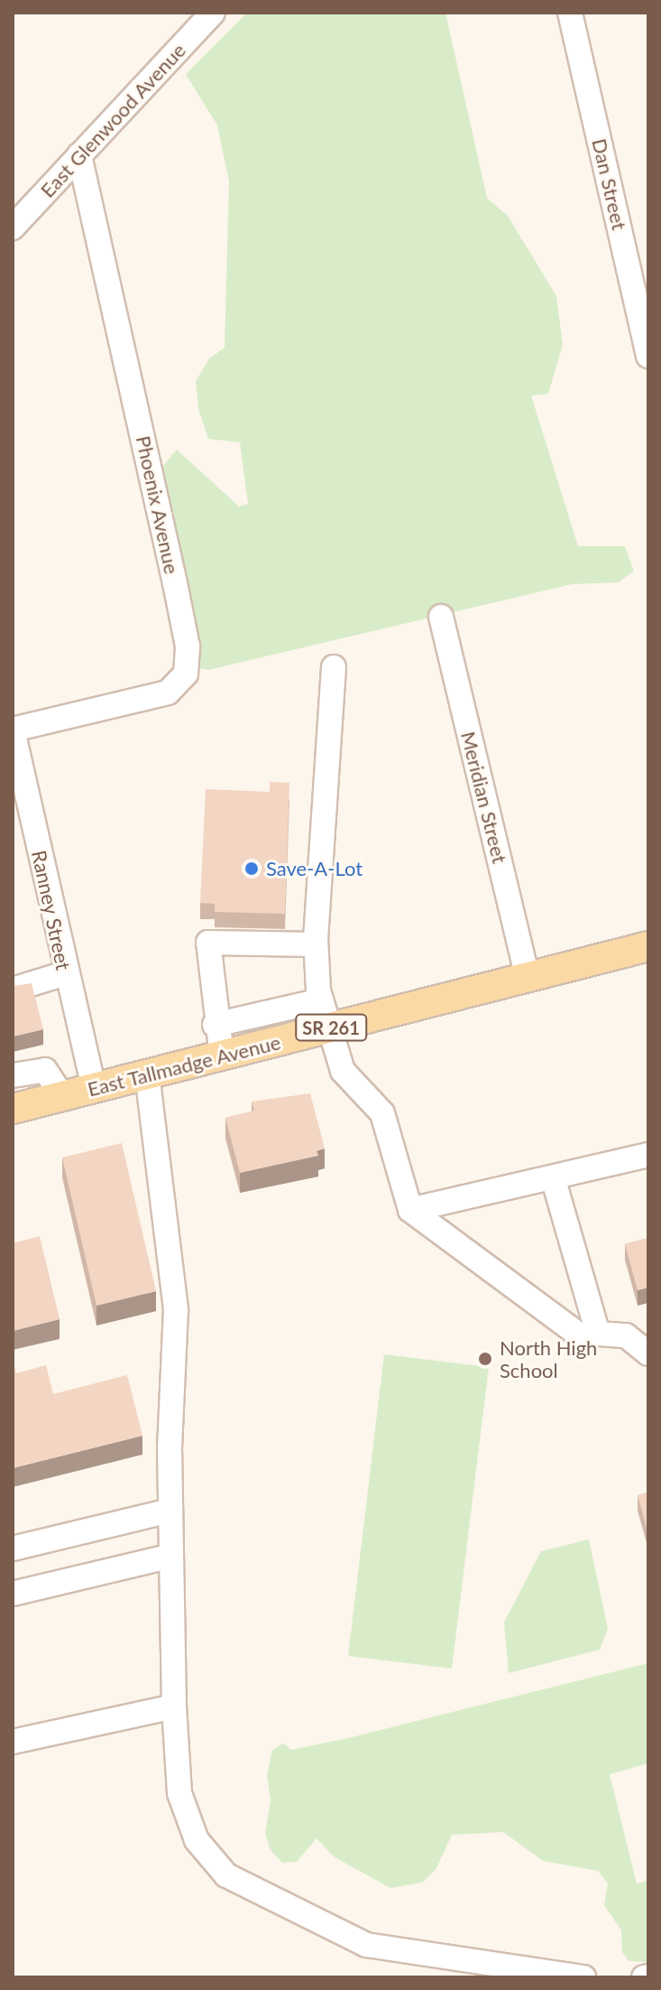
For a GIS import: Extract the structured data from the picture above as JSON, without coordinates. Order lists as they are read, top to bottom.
{
  "streets": {
    "main road": ["SR 261", "East Tallmadge Avenue"],
    "street": [
      "East Glenwood Avenue",
      "Dan Street",
      "Phoenix Avenue",
      "Meridian Street",
      "Ranney Street"
    ]
  },
  "crossings": [
    ["East Glenwood Avenue", "Phoenix Avenue"],
    ["Phoenix Avenue", "Ranney Street"],
    ["Meridian Street", "East Tallmadge Avenue"],
    ["Ranney Street", "East Tallmadge Avenue"]
  ],
  "places": ["Save-A-Lot", "North High School"]
}
